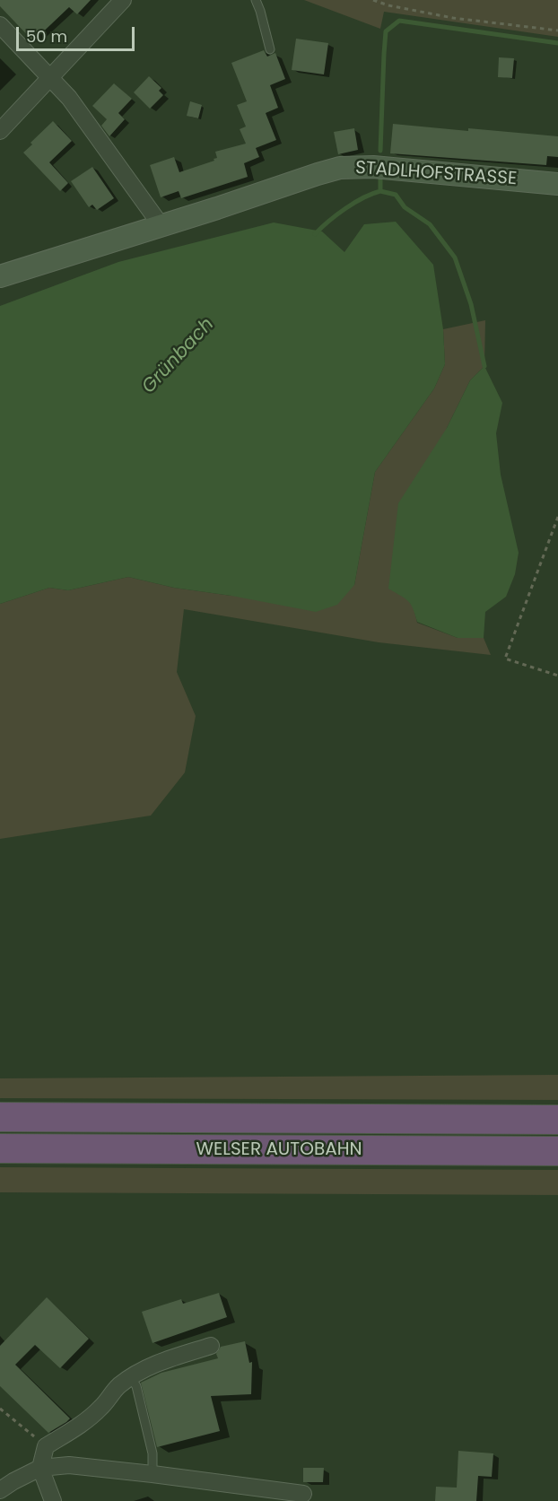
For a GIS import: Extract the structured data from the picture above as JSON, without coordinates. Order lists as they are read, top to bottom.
{
  "streets": {
    "highway": ["WELSER AUTOBAHN"],
    "street": ["STADLHOFSTRASSE"]
  },
  "water": ["Grünbach"],
  "scale_bar": "50 m"
}
